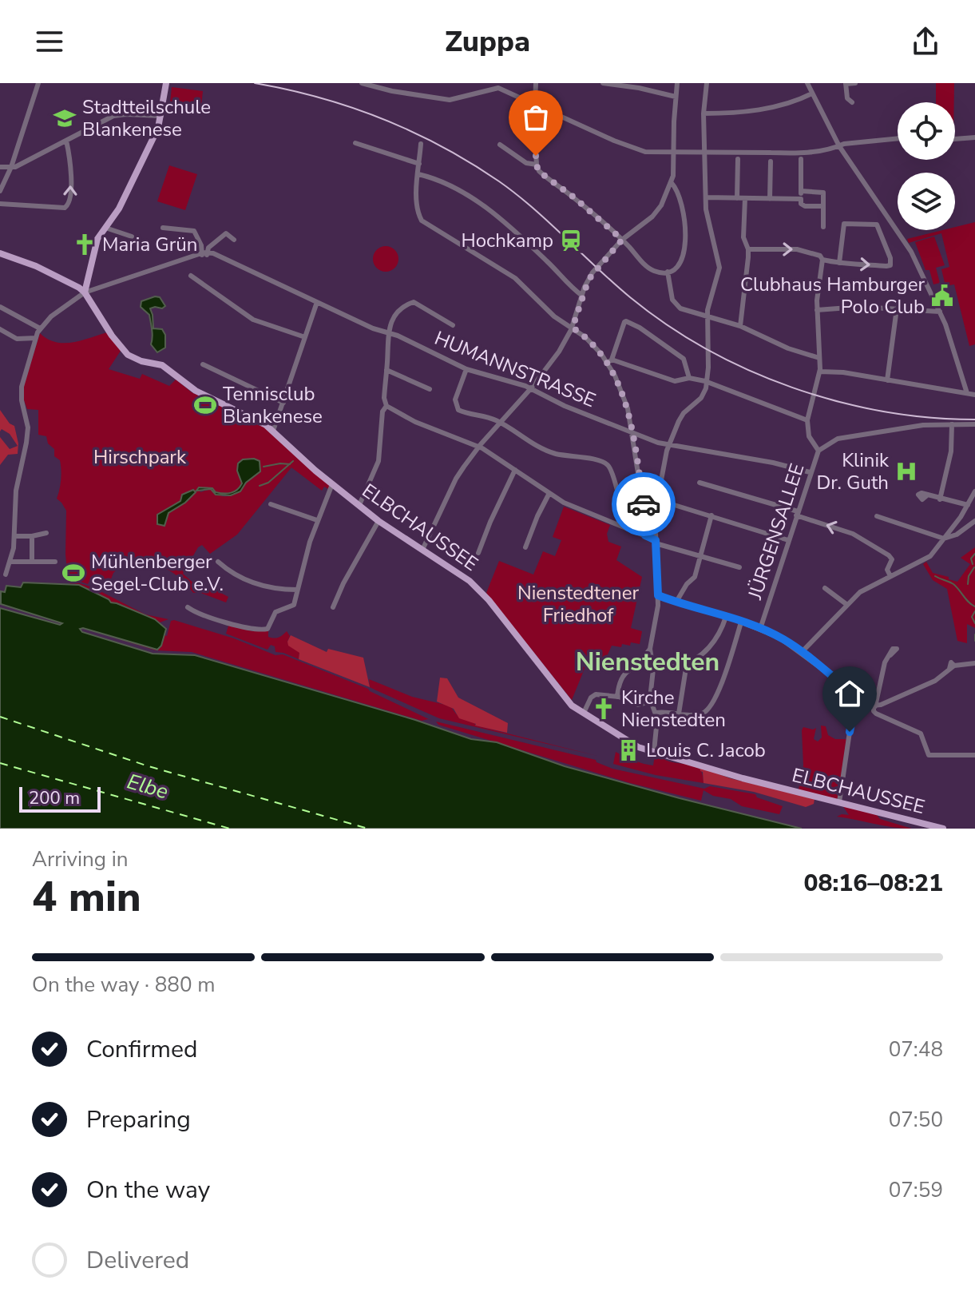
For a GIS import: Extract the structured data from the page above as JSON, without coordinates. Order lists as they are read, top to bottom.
{
  "streets": {
    "main road": ["ELBCHAUSSEE"],
    "street": ["HUMANNSTRASSE", "JÜRGENSALLEE"]
  },
  "crossings": [
    ["HUMANNSTRASSE", "JÜRGENSALLEE"]
  ],
  "districts": ["Nienstedten"],
  "water": ["Elbe"],
  "parks": ["Hirschpark", "Nienstedtener Friedhof"],
  "places": {
    "school or university": ["Stadtteilschule Blankenese"],
    "station": ["Hochkamp"],
    "church": ["Maria Grün", "Kirche Nienstedten"],
    "public building": ["Clubhaus Hamburger Polo Club"],
    "sports": ["Tennisclub Blankenese", "Mühlenberger Segel-Club e.V."],
    "hospital": ["Klinik Dr. Guth"],
    "building": ["Louis C. Jacob"]
  },
  "scale_bar": "200 m",
  "page": {
    "header": "Zuppa",
    "scale": "200 m",
    "heading": ["4 min", "Arriving in", "08:16–08:21"],
    "bar": "On the way · 880 m",
    "list": [
      ["Confirmed", "07:48"],
      ["Preparing", "07:50"],
      ["On the way", "07:59"],
      "Delivered"
    ]
  }
}
